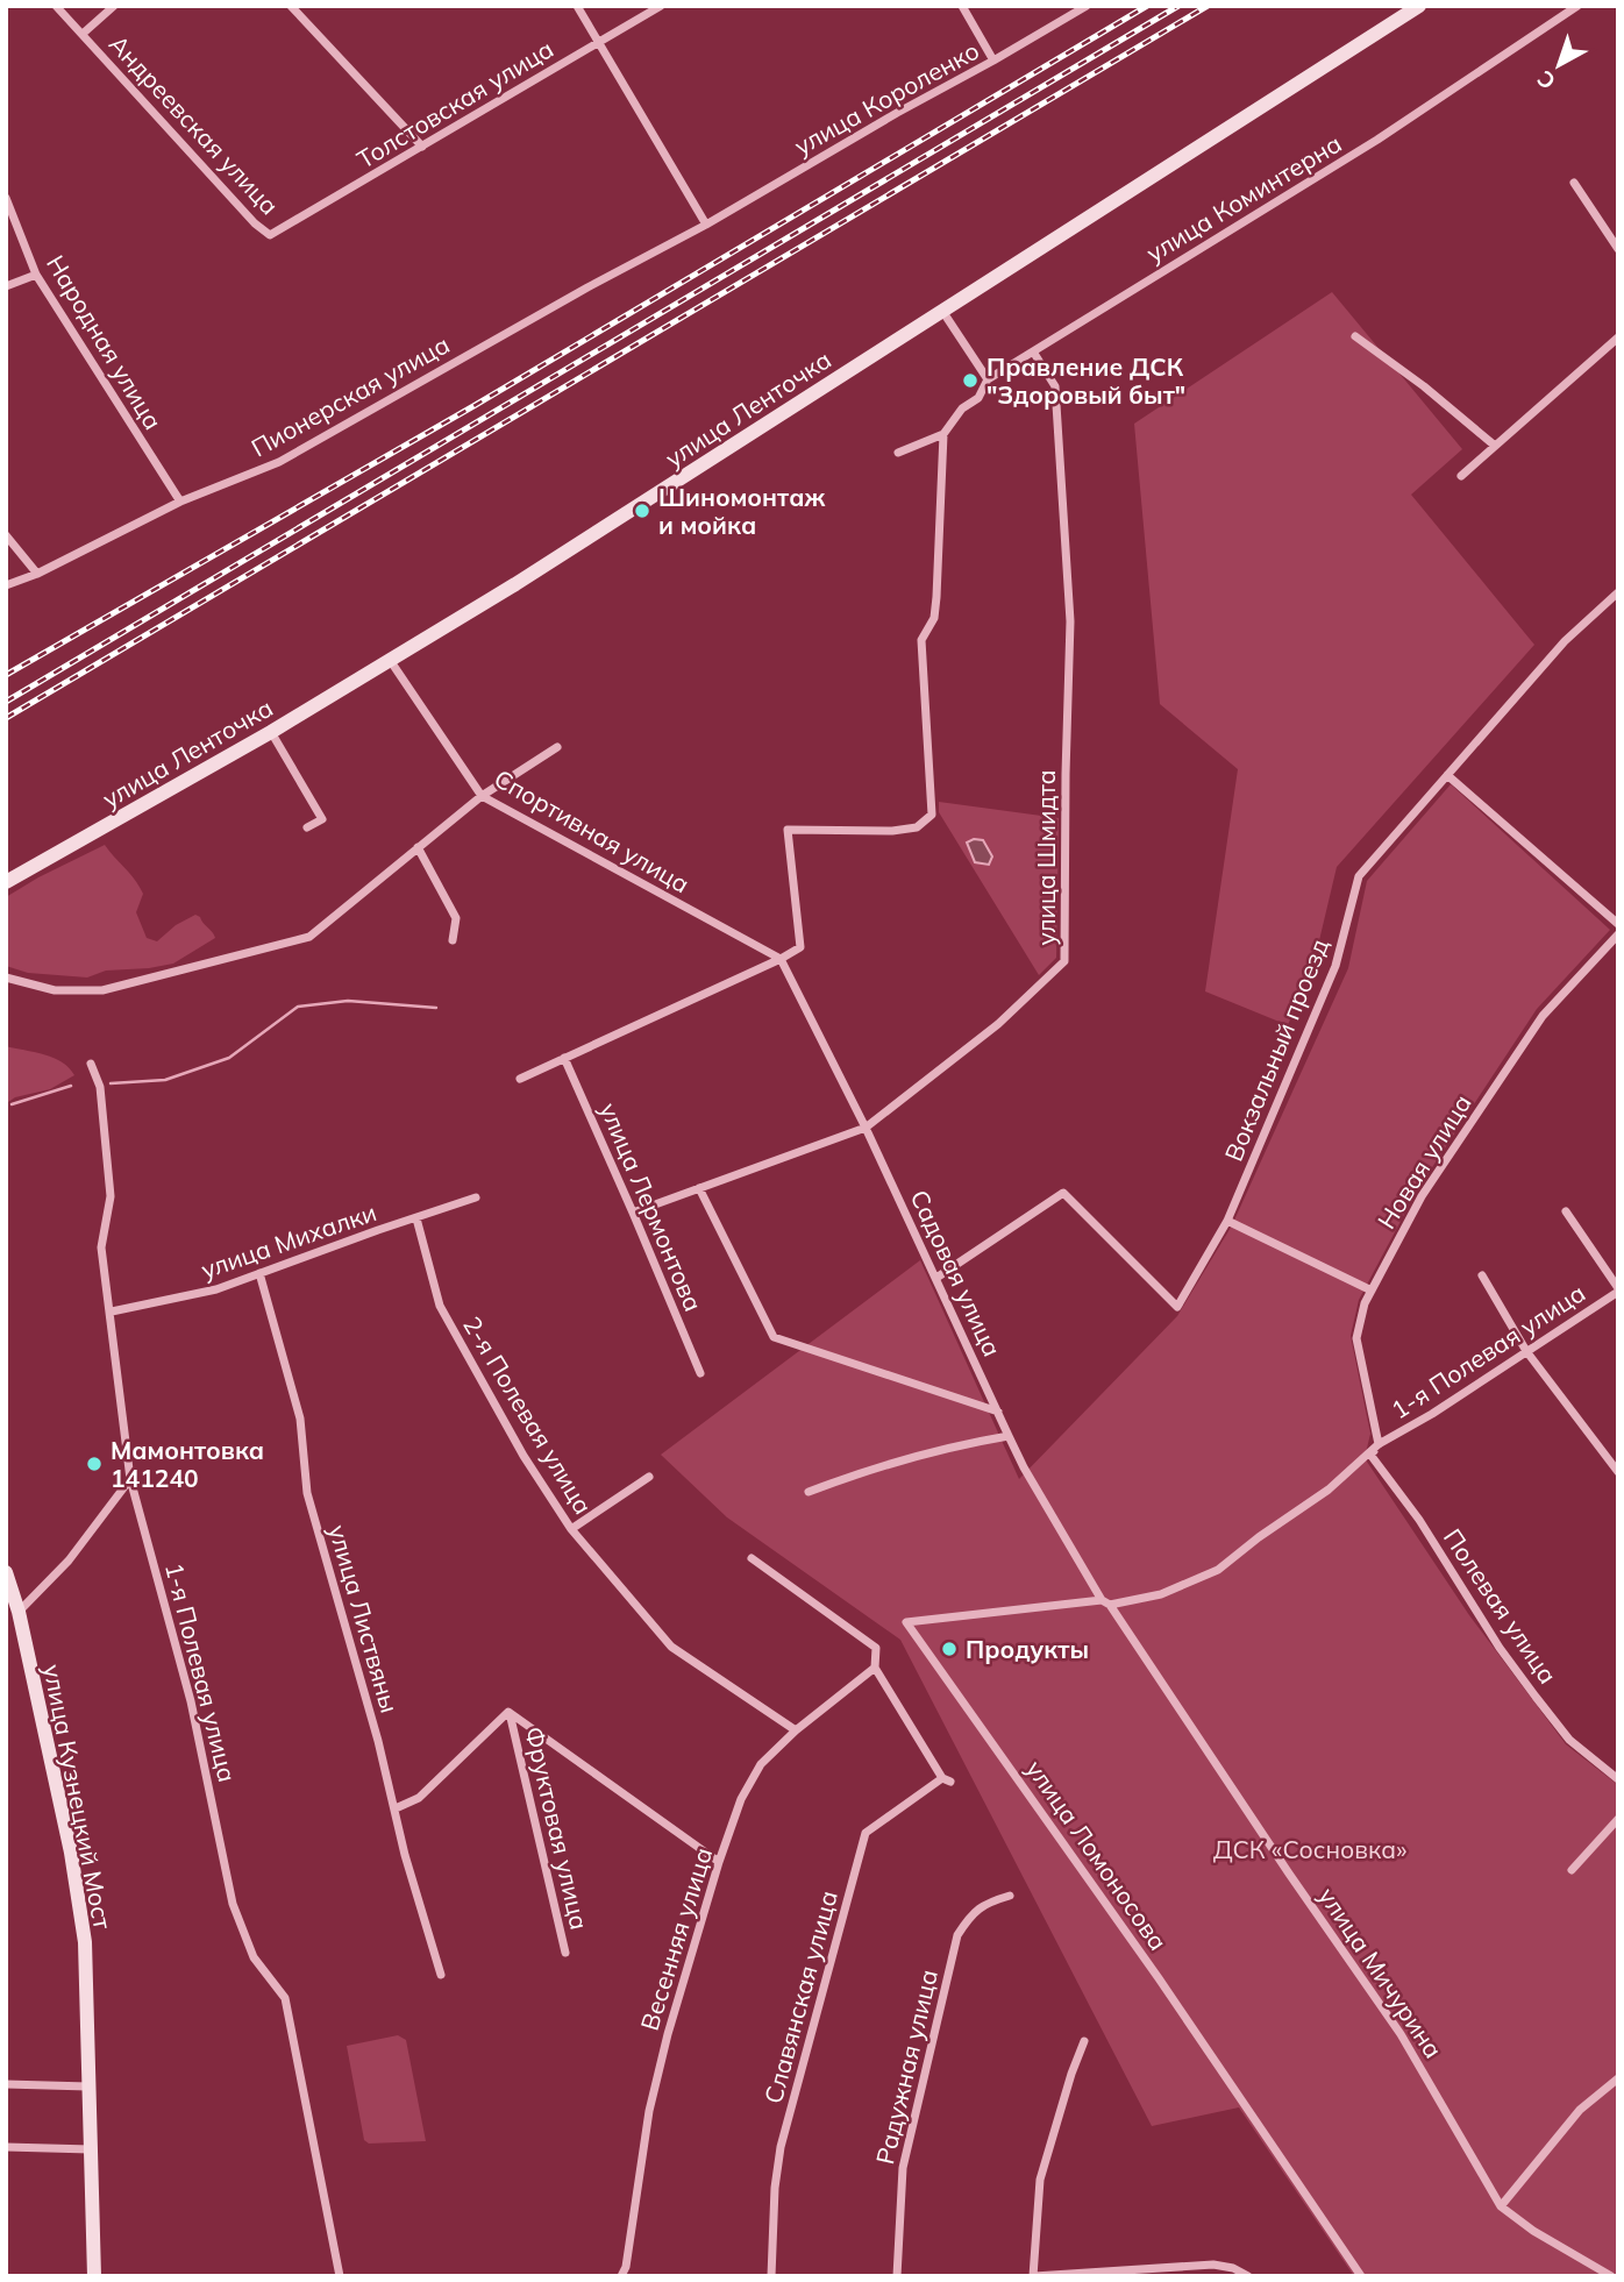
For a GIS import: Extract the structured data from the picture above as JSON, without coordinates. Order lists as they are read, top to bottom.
{
  "streets": {
    "main road": ["улица Ленточка", "улица Кузнецкий Мост"],
    "street": [
      "улица Короленко",
      "Толстовская улица",
      "Андреевская улица",
      "улица Коминтерна",
      "Народная улица",
      "Пионерская улица",
      "Спортивная улица",
      "улица Шмидта",
      "Вокзальный проезд",
      "Новая улица",
      "улица Лермонтова",
      "улица Михалки",
      "Садовая улица",
      "1-я Полевая улица",
      "2-я Полевая улица",
      "Полевая улица",
      "улица Листвяны",
      "Фруктовая улица",
      "улица Ломоносова",
      "Весенняя улица",
      "улица Мичурина",
      "Славянская улица",
      "Радужная улица"
    ]
  },
  "crossings": [
    ["улица Короленко", "Пионерская улица"],
    ["Толстовская улица", "Андреевская улица"],
    ["улица Коминтерна", "улица Шмидта"],
    ["Народная улица", "Пионерская улица"],
    ["улица Ленточка", "Спортивная улица"],
    ["Спортивная улица", "Садовая улица"],
    ["улица Шмидта", "улица Лермонтова"],
    ["улица Шмидта", "Садовая улица"],
    ["Вокзальный проезд", "Садовая улица"],
    ["Новая улица", "1-я Полевая улица"],
    ["Новая улица", "Полевая улица"],
    ["улица Михалки", "1-я Полевая улица"],
    ["улица Михалки", "2-я Полевая улица"],
    ["улица Михалки", "улица Листвяны"],
    ["Садовая улица", "1-я Полевая улица"],
    ["Садовая улица", "улица Ломоносова"],
    ["Садовая улица", "улица Мичурина"],
    ["1-я Полевая улица", "Полевая улица"],
    ["1-я Полевая улица", "улица Ломоносова"],
    ["1-я Полевая улица", "улица Мичурина"],
    ["2-я Полевая улица", "Весенняя улица"],
    ["улица Ломоносова", "улица Мичурина"],
    ["Весенняя улица", "Славянская улица"]
  ],
  "parks": ["ДСК «Сосновка»"],
  "places": [
    "Правление ДСК \"Здоровый быт\"",
    "Шиномонтаж и мойка",
    "Мамонтовка 141240",
    "Продукты"
  ],
  "north": "bottom left"
}
